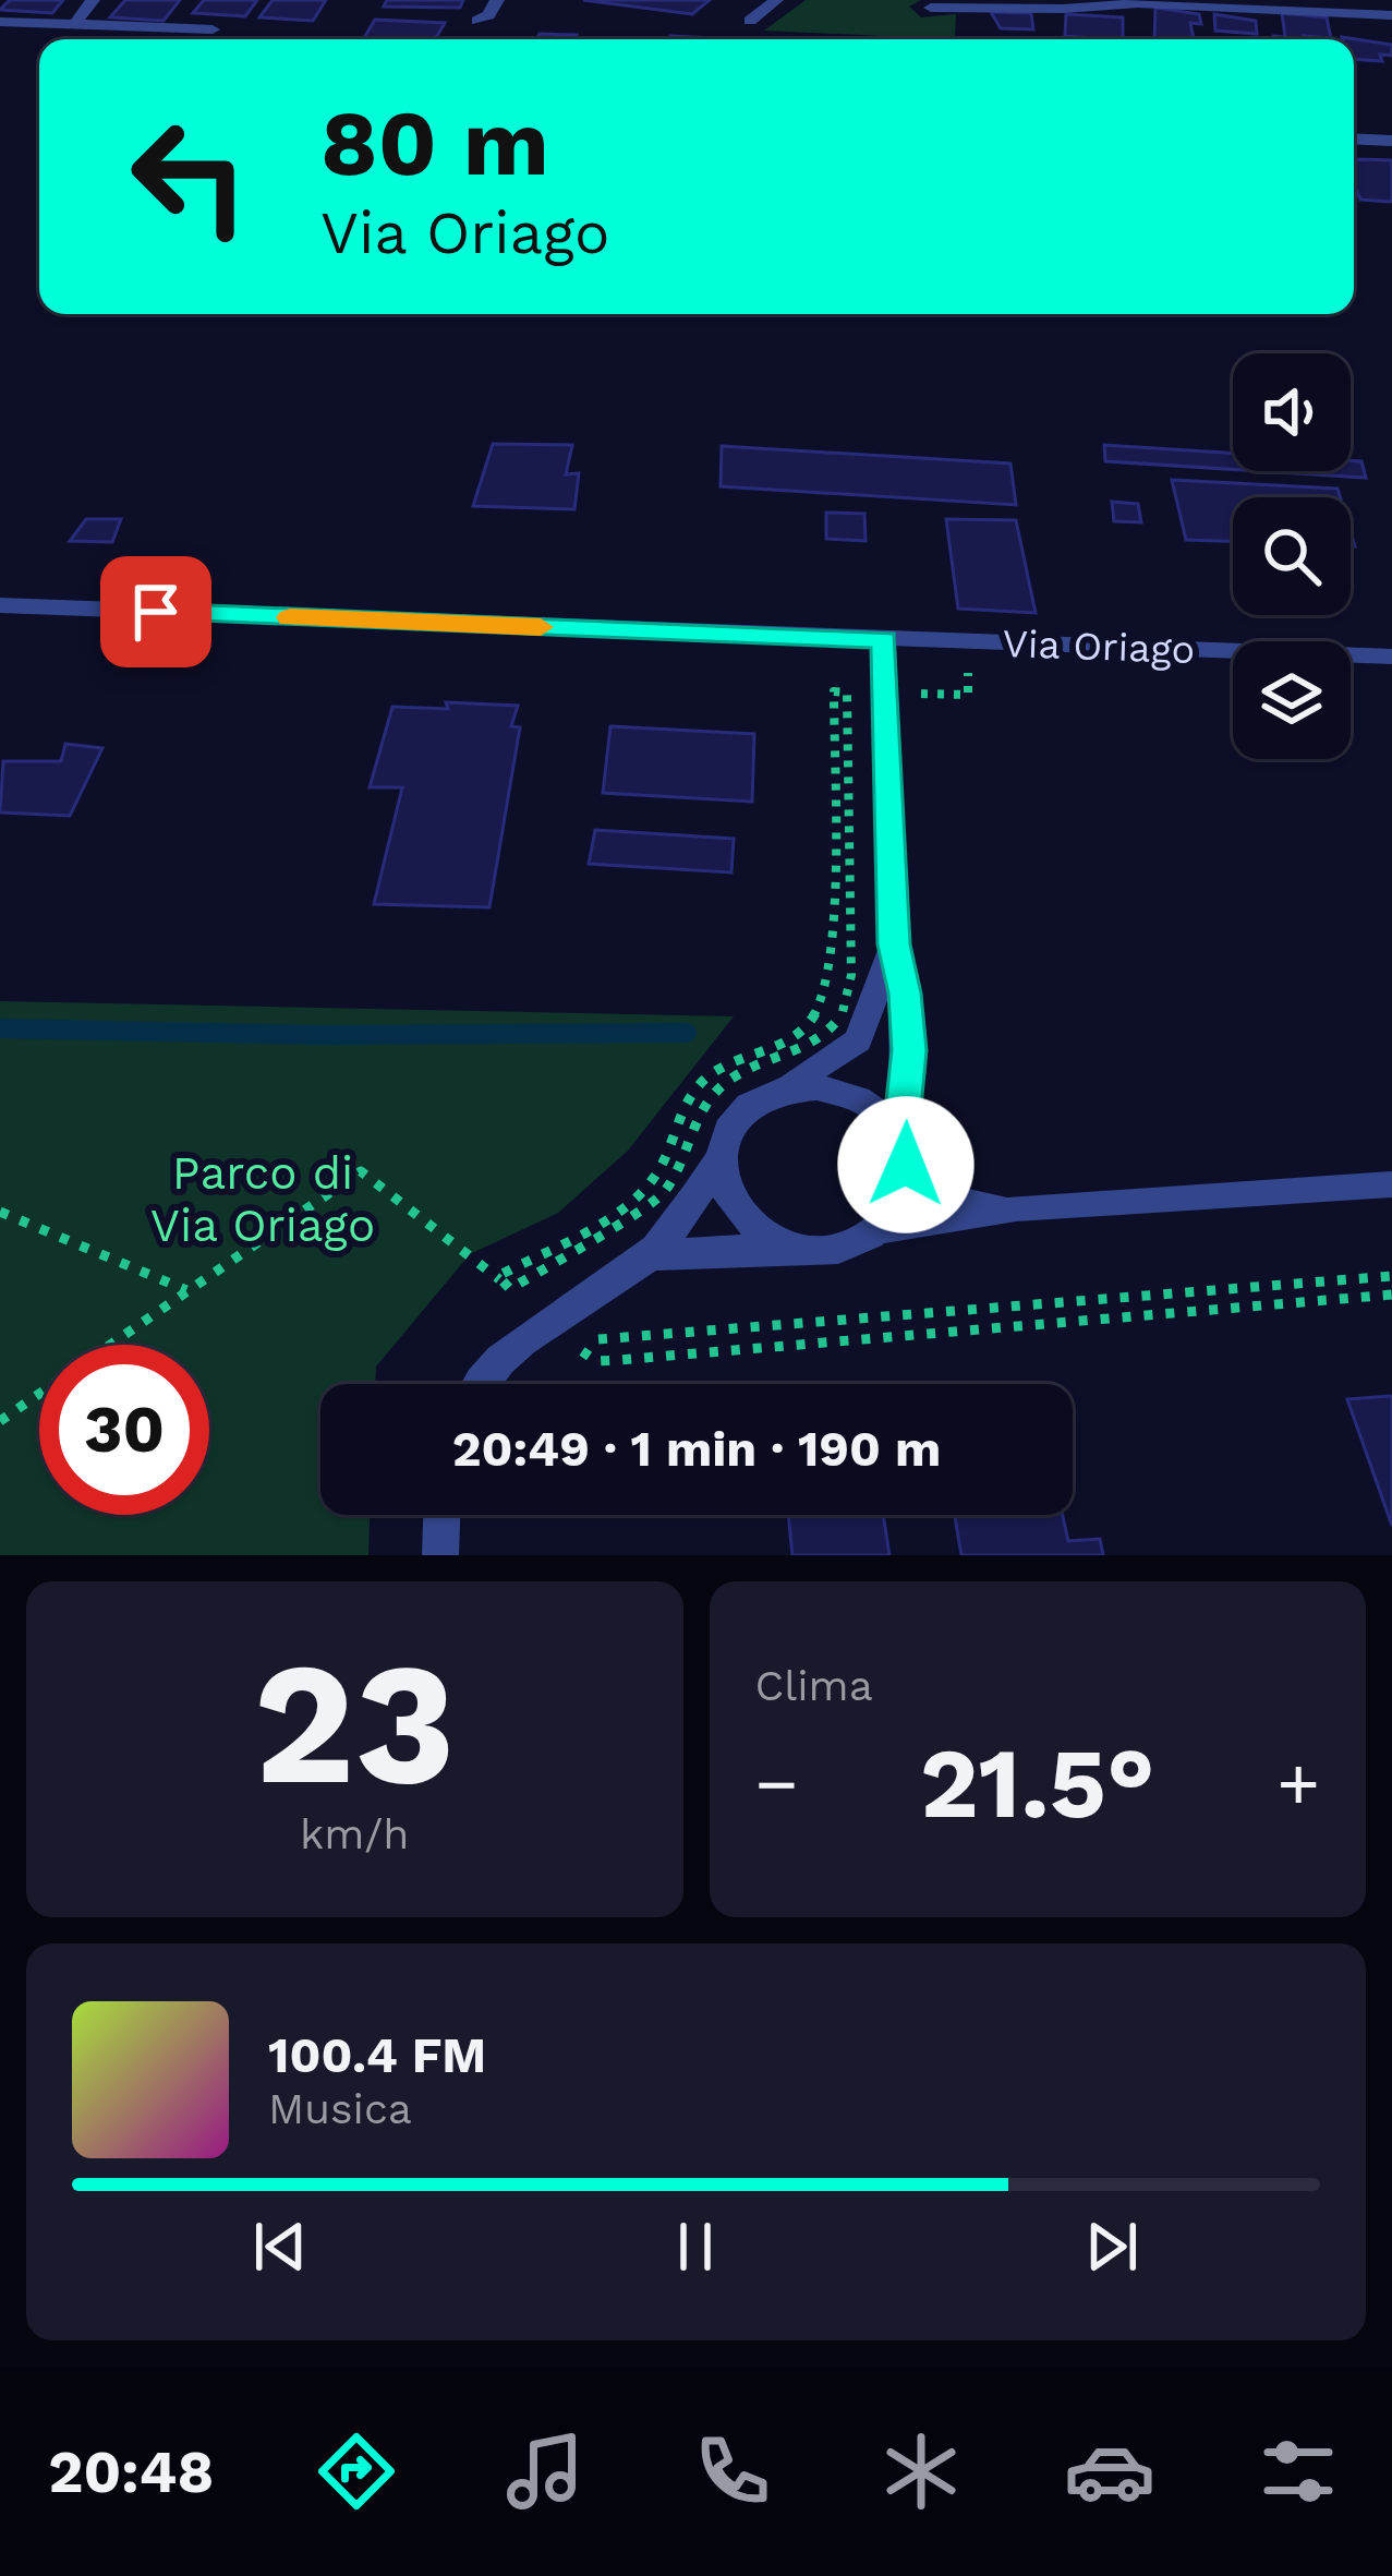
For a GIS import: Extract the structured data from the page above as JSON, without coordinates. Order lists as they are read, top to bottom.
{
  "streets": {
    "street": ["Via Oriago"]
  },
  "parks": ["Parco di Via Oriago"],
  "page": {
    "turn": ["80 m", "Via Oriago"],
    "limit": "30",
    "trip": "20:49 · 1 min · 190 m",
    "tile": [
      ["23", "km/h"],
      "Clima"
    ],
    "heat": ["−", "21.5°", "+"],
    "song": ["100.4 FM", "Musica"],
    "tabs": "20:48"
  }
}
